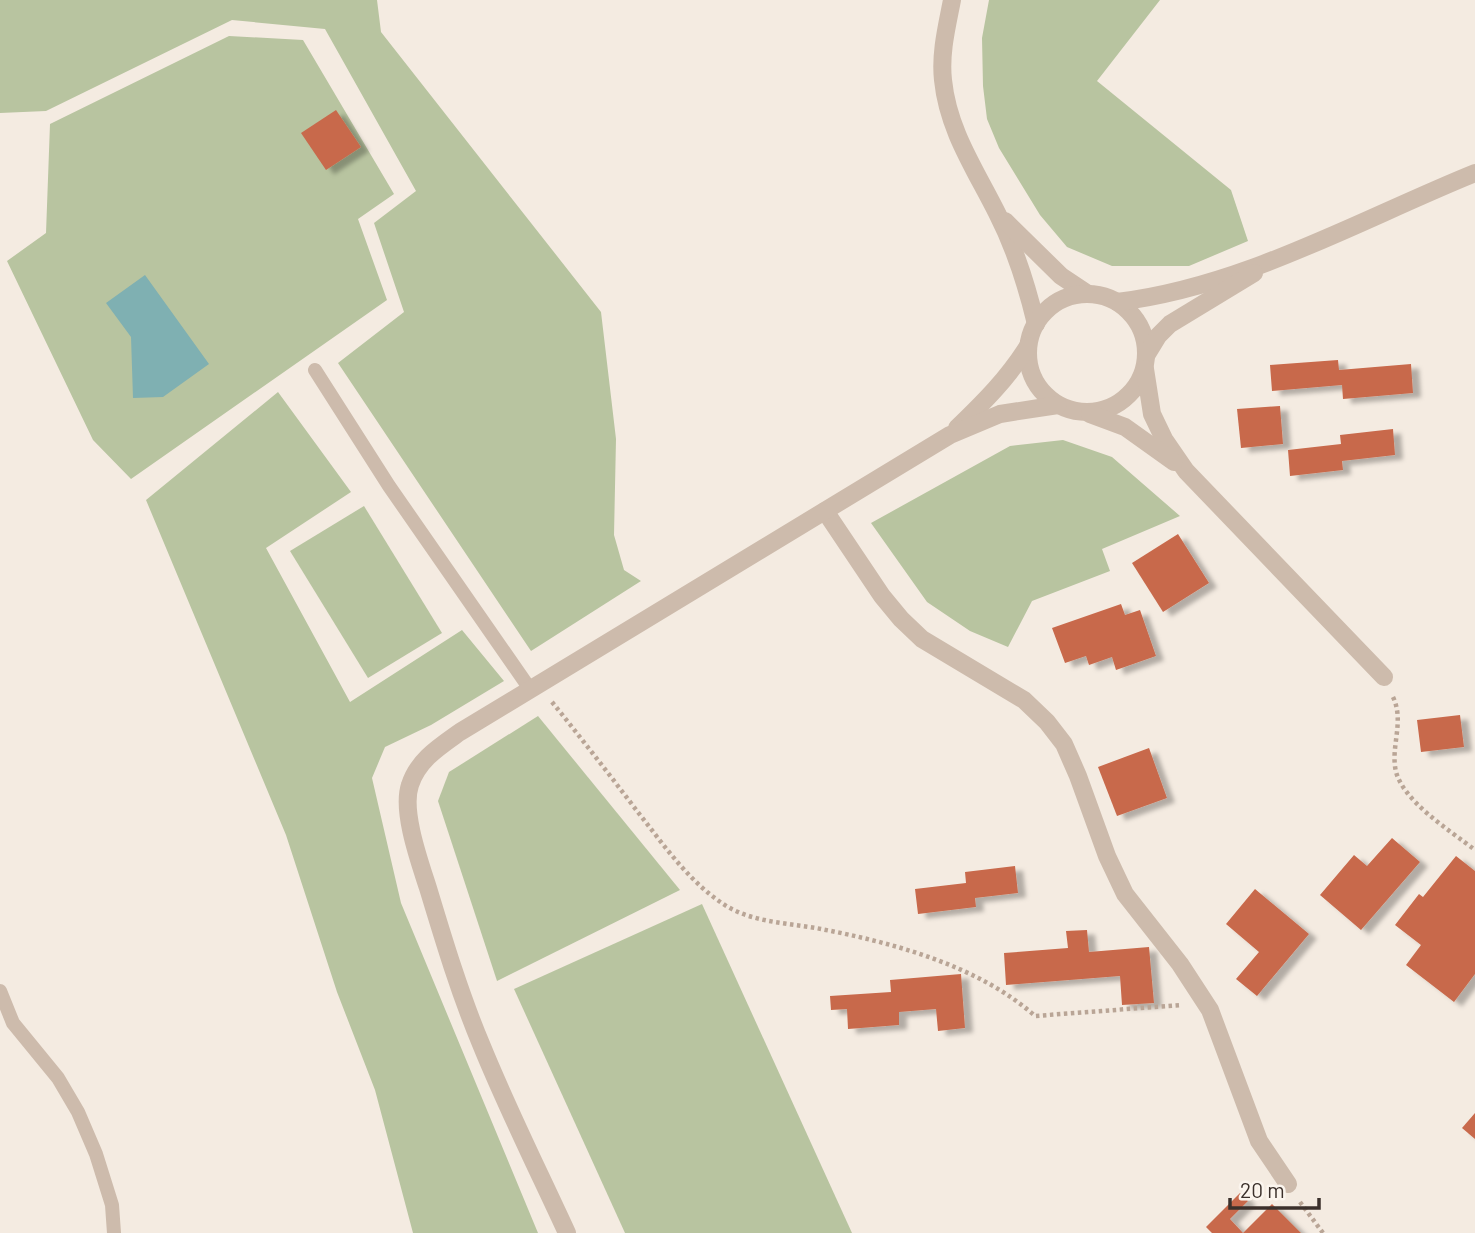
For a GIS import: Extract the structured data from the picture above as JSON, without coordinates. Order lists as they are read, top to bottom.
{
  "scale_bar": "20 m"
}
